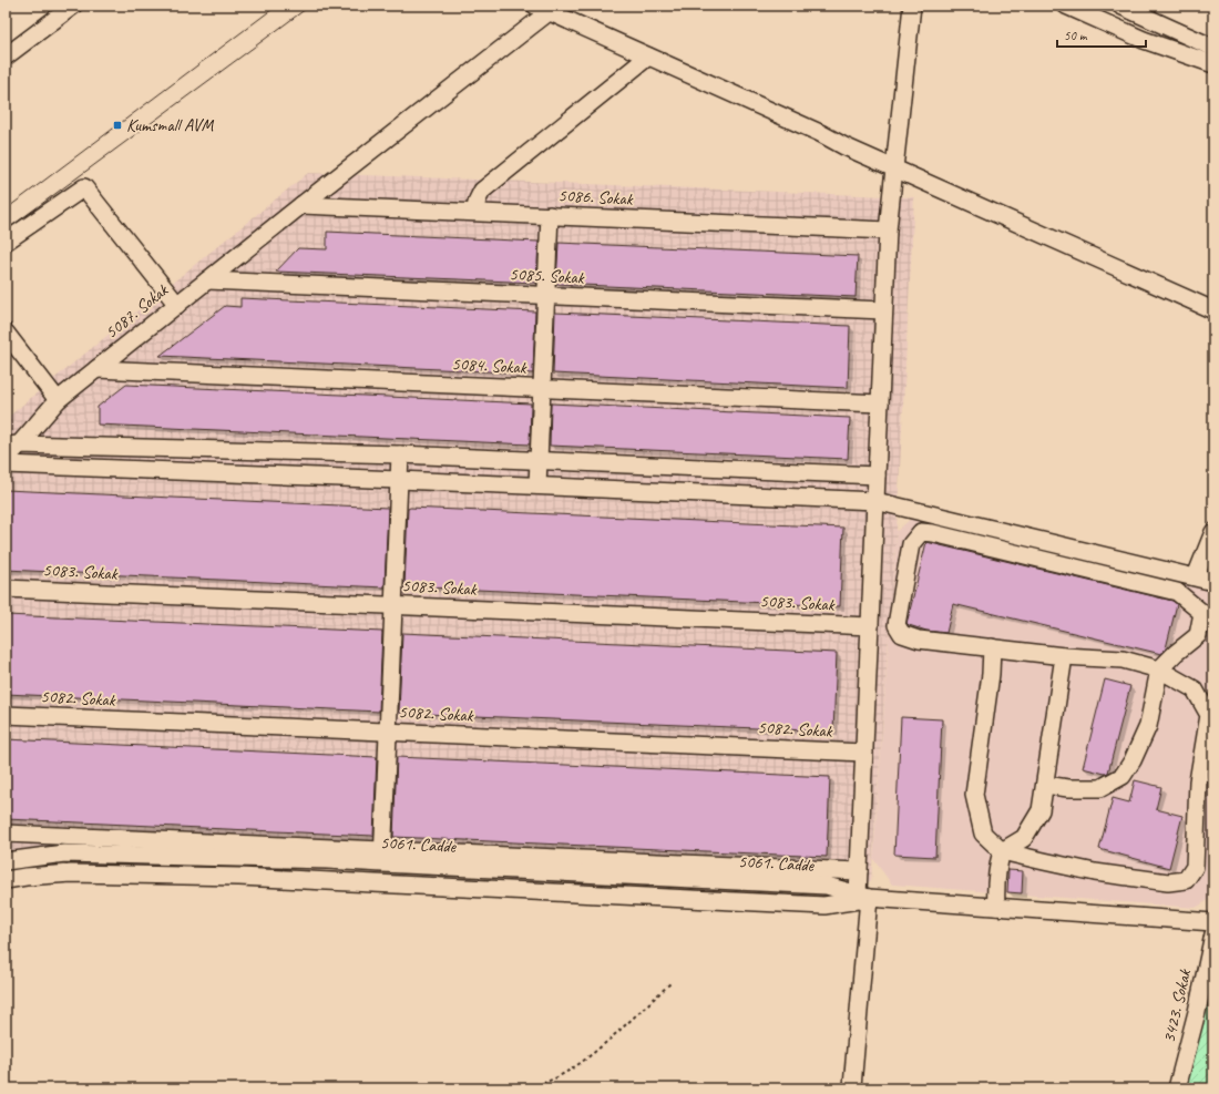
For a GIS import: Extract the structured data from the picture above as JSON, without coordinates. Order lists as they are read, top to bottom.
{
  "streets": {
    "street": [
      "5086. Sokak",
      "5085. Sokak",
      "5087. Sokak",
      "5084. Sokak",
      "5083. Sokak",
      "5082. Sokak",
      "5061. Cadde",
      "3423. Sokak"
    ]
  },
  "crossings": [
    ["5086. Sokak", "5087. Sokak"],
    ["5085. Sokak", "5087. Sokak"],
    ["5087. Sokak", "5084. Sokak"]
  ],
  "places": {
    "transit": ["Kumsmall AVM"]
  },
  "scale_bar": "50 m"
}
